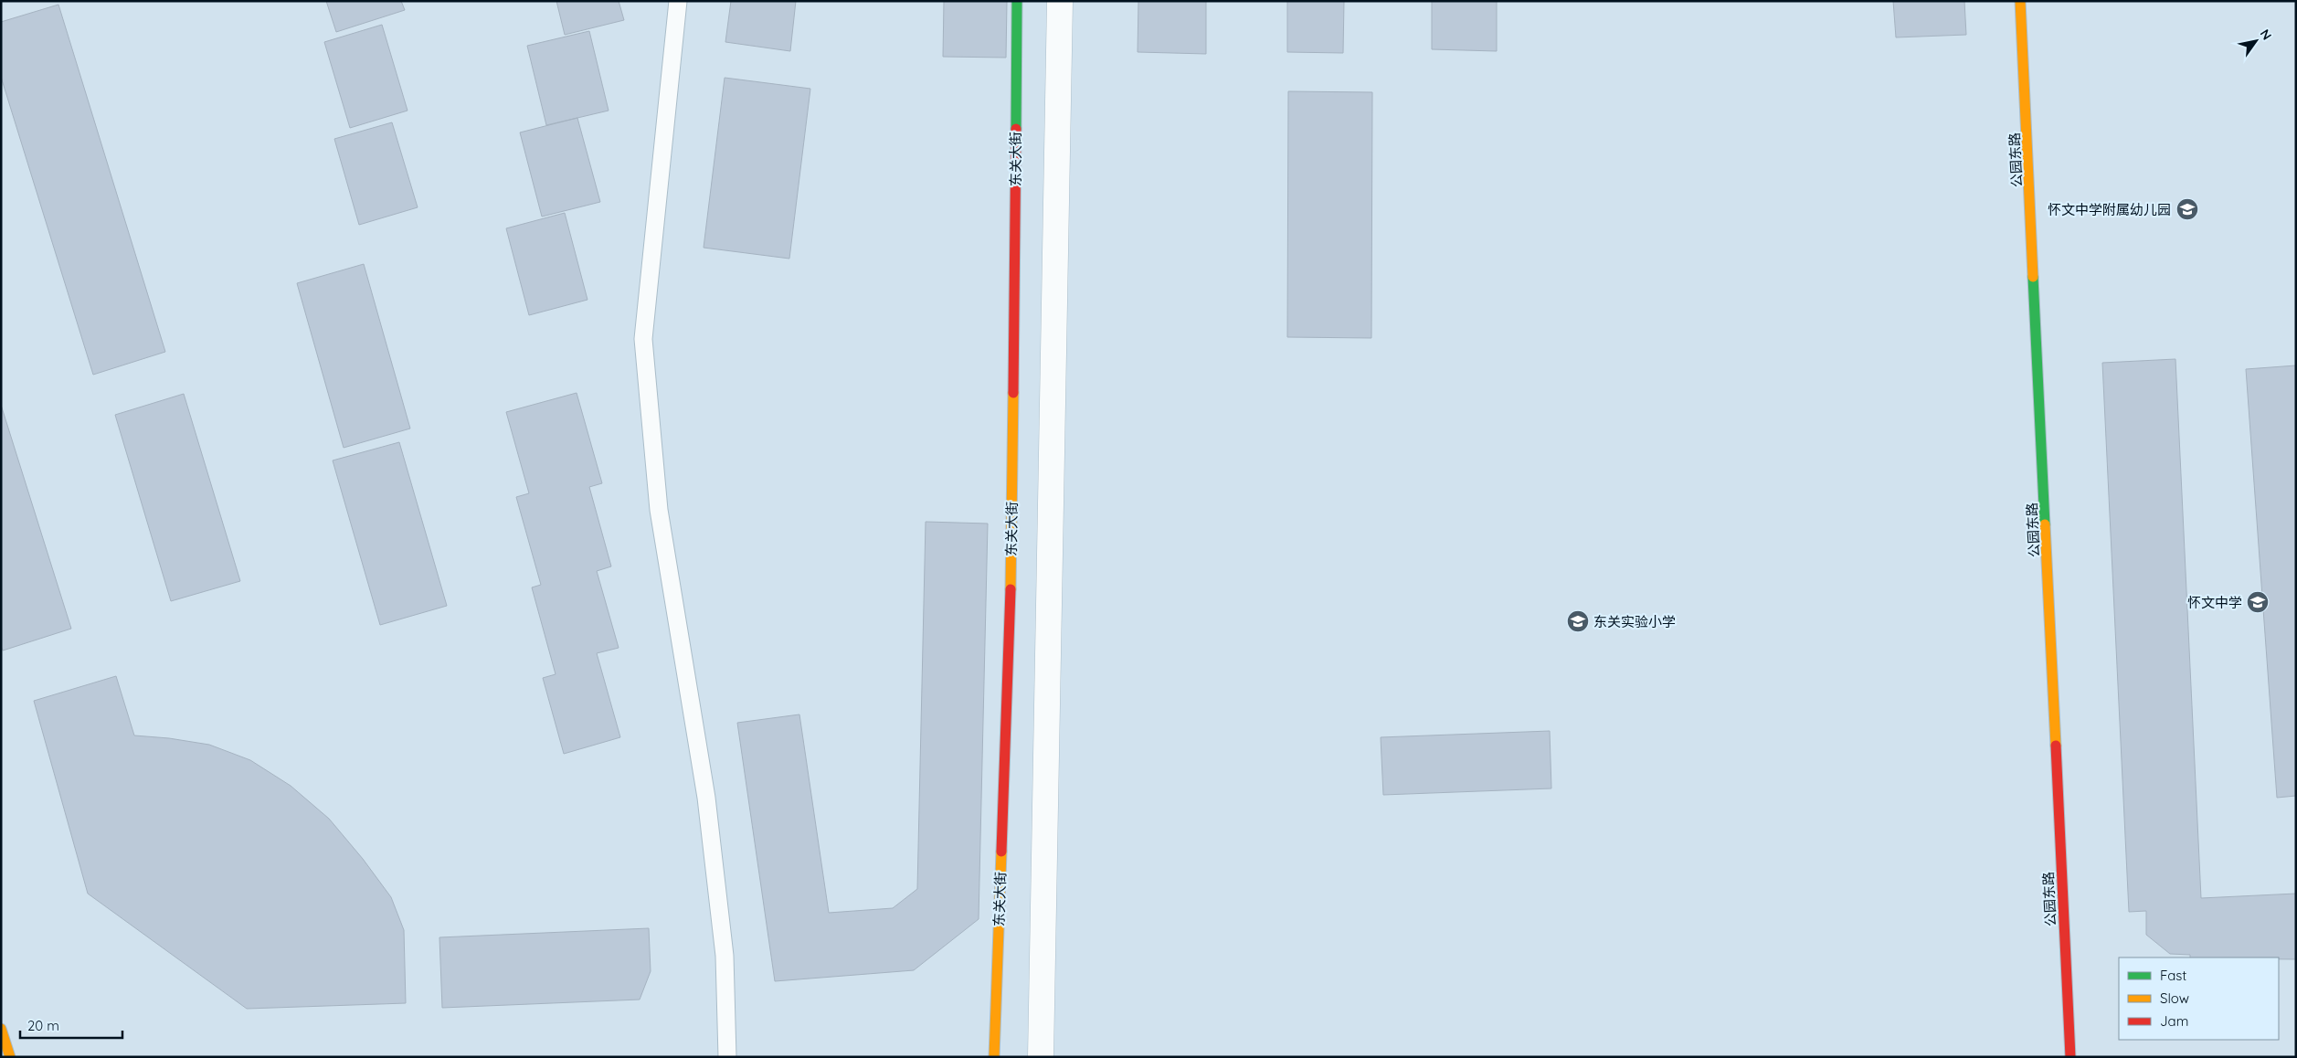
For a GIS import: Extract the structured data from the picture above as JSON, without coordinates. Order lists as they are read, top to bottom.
{
  "streets": {
    "street": ["东关大街", "公园东路"]
  },
  "places": {
    "school or university": ["怀文中学附属幼儿园", "怀文中学", "东关实验小学"]
  },
  "legend": ["Fast", "Slow", "Jam"],
  "scale_bar": "20 m",
  "north": "top right"
}
